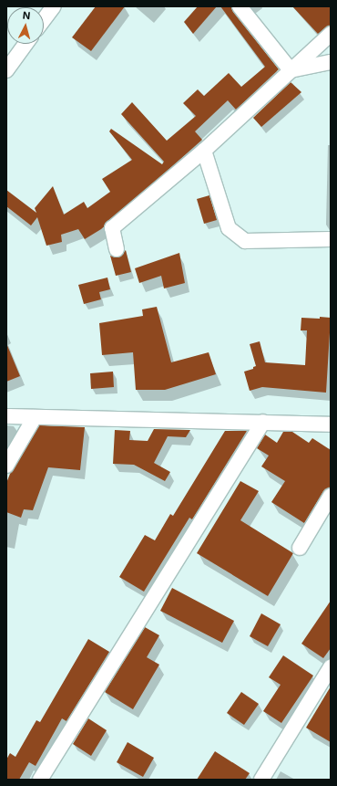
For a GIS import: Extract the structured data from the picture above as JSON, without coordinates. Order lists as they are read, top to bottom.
{
  "north": "top"
}
